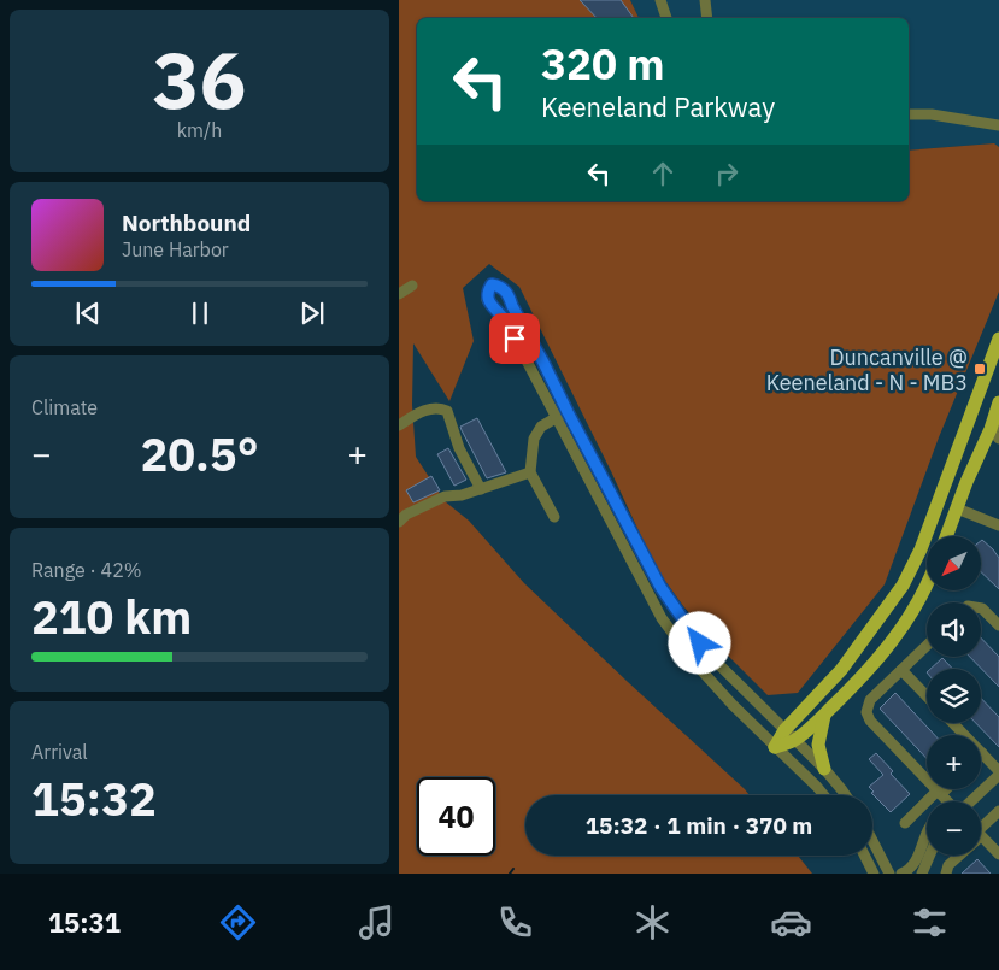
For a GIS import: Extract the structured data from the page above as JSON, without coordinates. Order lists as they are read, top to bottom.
{
  "places": {
    "transit": ["Duncanville @ Keeneland - N - MB3"]
  },
  "north": "bottom left",
  "page": {
    "tile": [
      ["36", "km/h"],
      "Climate",
      ["Range · 42%", "210 km"],
      ["Arrival", "15:32"]
    ],
    "turn": ["320 m", "Keeneland Parkway"],
    "song": ["Northbound", "June Harbor"],
    "heat": ["−", "20.5°", "+"],
    "map_buttons": ["+", "−"],
    "limit": "40",
    "trip": "15:32 · 1 min · 370 m",
    "tabs": "15:31"
  }
}
